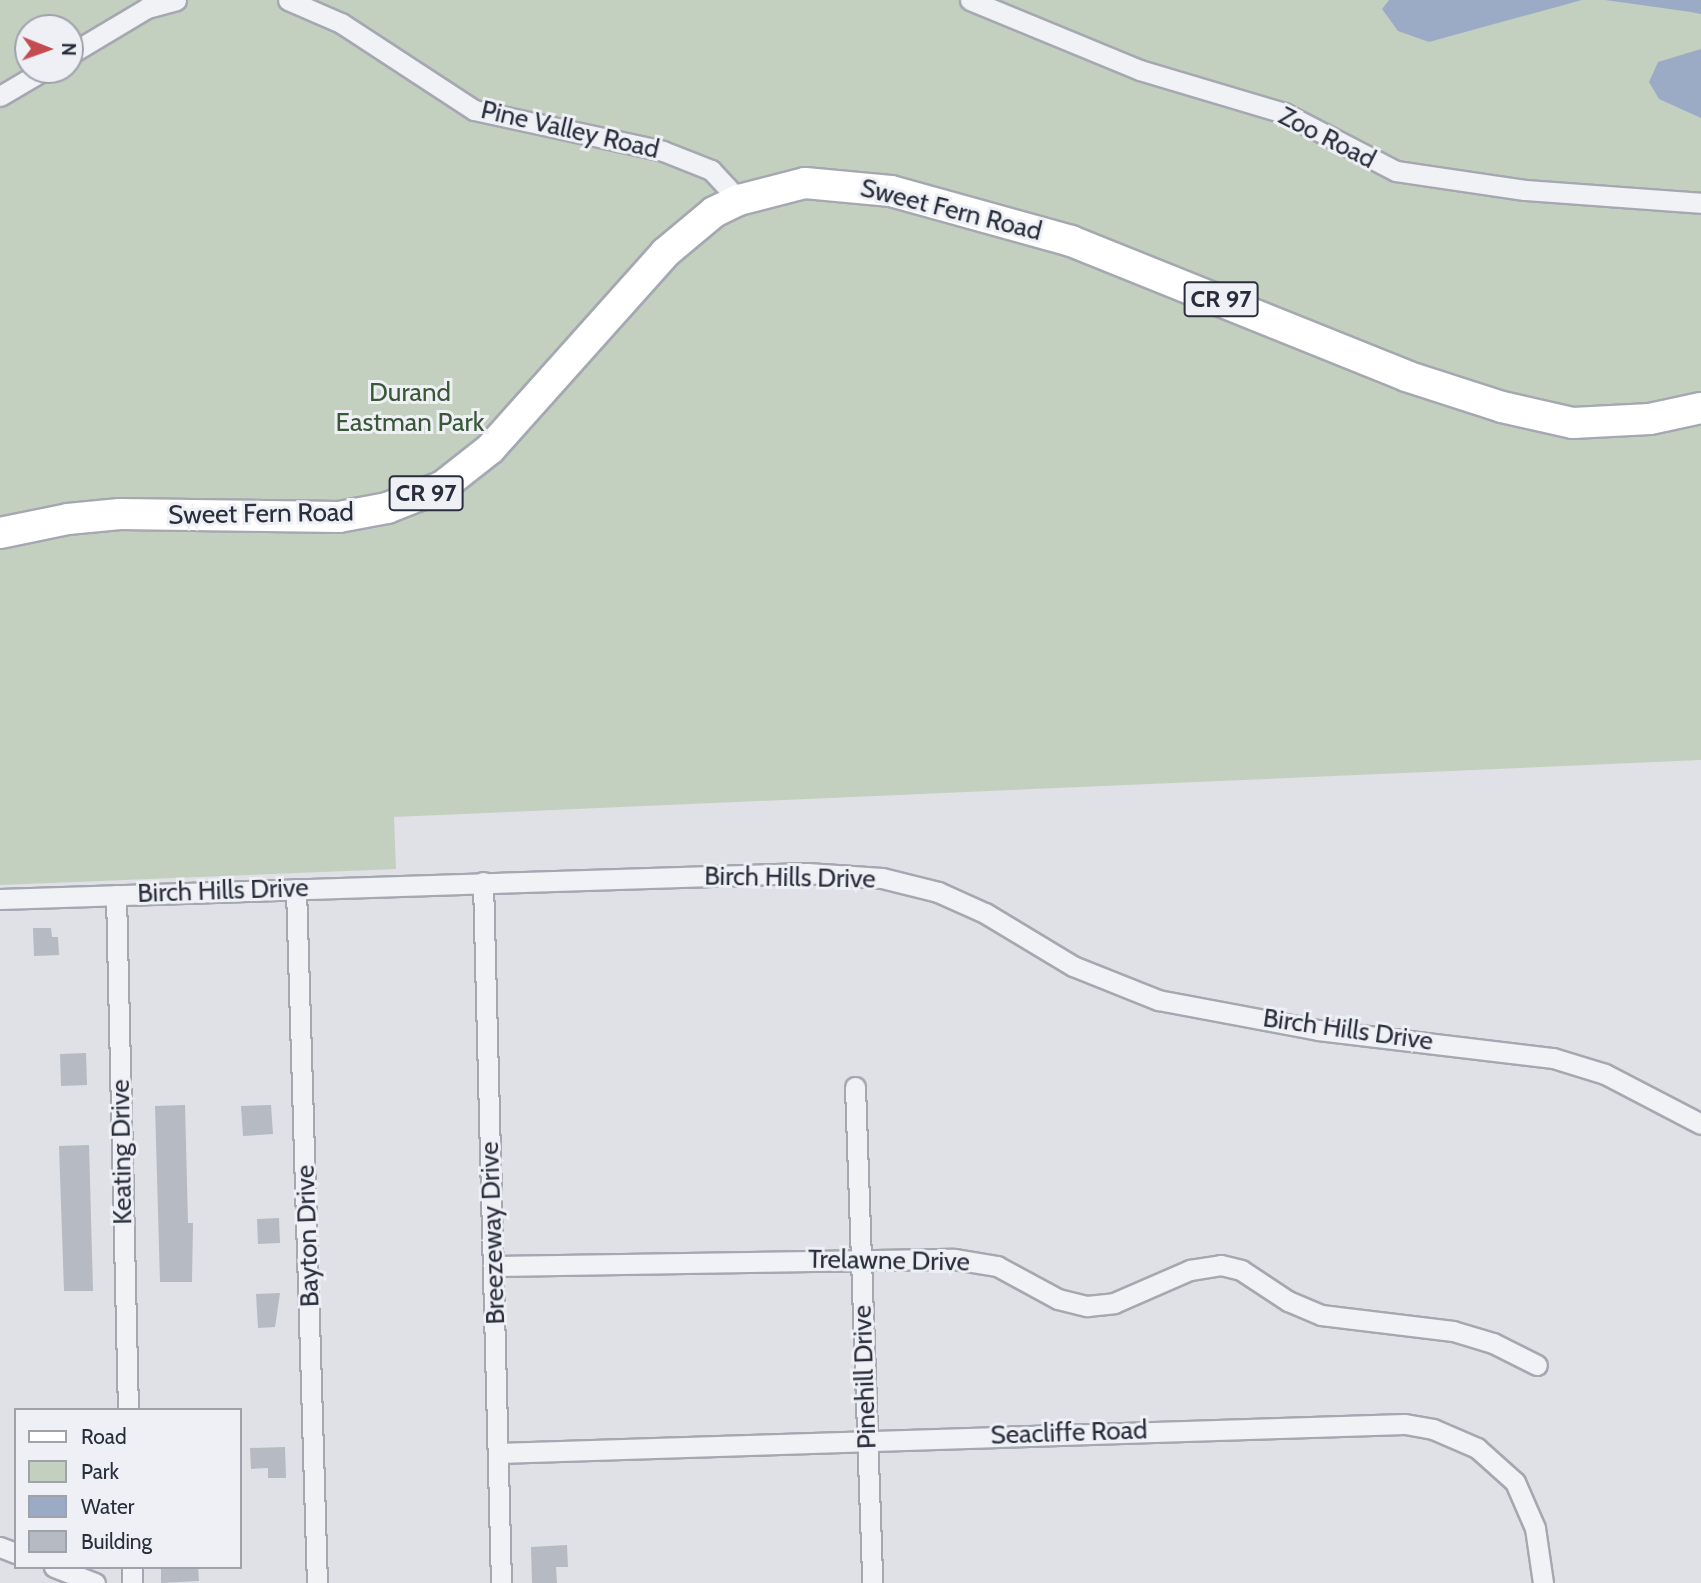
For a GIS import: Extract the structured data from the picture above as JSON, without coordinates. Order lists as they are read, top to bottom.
{
  "streets": {
    "main road": ["Sweet Fern Road", "CR 97"],
    "street": [
      "Pine Valley Road",
      "Zoo Road",
      "Birch Hills Drive",
      "Keating Drive",
      "Breezeway Drive",
      "Bayton Drive",
      "Trelawne Drive",
      "Pinehill Drive",
      "Seacliffe Road"
    ]
  },
  "crossings": [
    ["Pine Valley Road", "Sweet Fern Road"],
    ["Birch Hills Drive", "Keating Drive"],
    ["Birch Hills Drive", "Breezeway Drive"],
    ["Birch Hills Drive", "Bayton Drive"],
    ["Breezeway Drive", "Trelawne Drive"],
    ["Breezeway Drive", "Seacliffe Road"],
    ["Trelawne Drive", "Pinehill Drive"],
    ["Pinehill Drive", "Seacliffe Road"]
  ],
  "parks": ["Durand Eastman Park"],
  "legend": [
    "Road",
    "Park",
    "Water",
    "Building"
  ],
  "north": "right"
}
